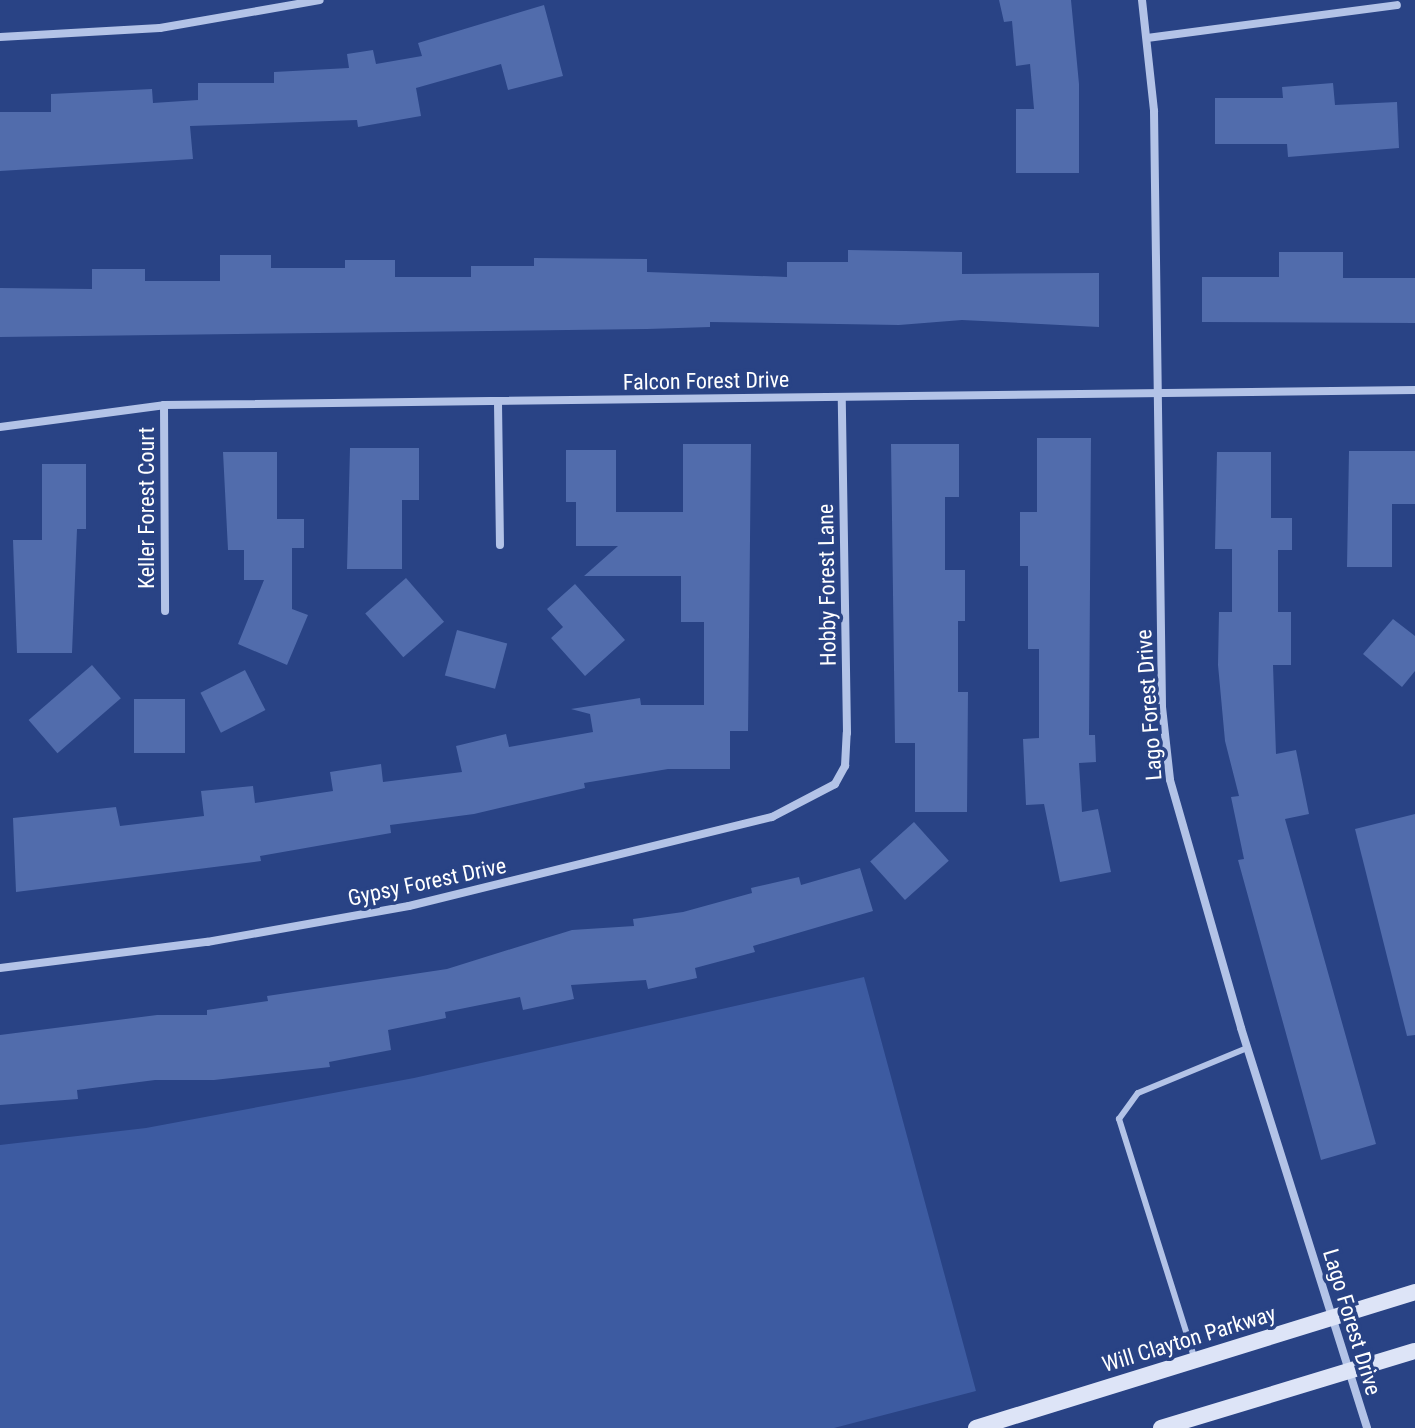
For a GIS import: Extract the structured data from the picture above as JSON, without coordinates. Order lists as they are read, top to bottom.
{
  "streets": {
    "main road": ["Will Clayton Parkway"],
    "street": [
      "Falcon Forest Drive",
      "Keller Forest Court",
      "Hobby Forest Lane",
      "Lago Forest Drive",
      "Gypsy Forest Drive"
    ]
  },
  "crossings": [
    ["Falcon Forest Drive", "Keller Forest Court"],
    ["Falcon Forest Drive", "Hobby Forest Lane"],
    ["Falcon Forest Drive", "Lago Forest Drive"],
    ["Hobby Forest Lane", "Gypsy Forest Drive"],
    ["Lago Forest Drive", "Will Clayton Parkway"]
  ]
}
